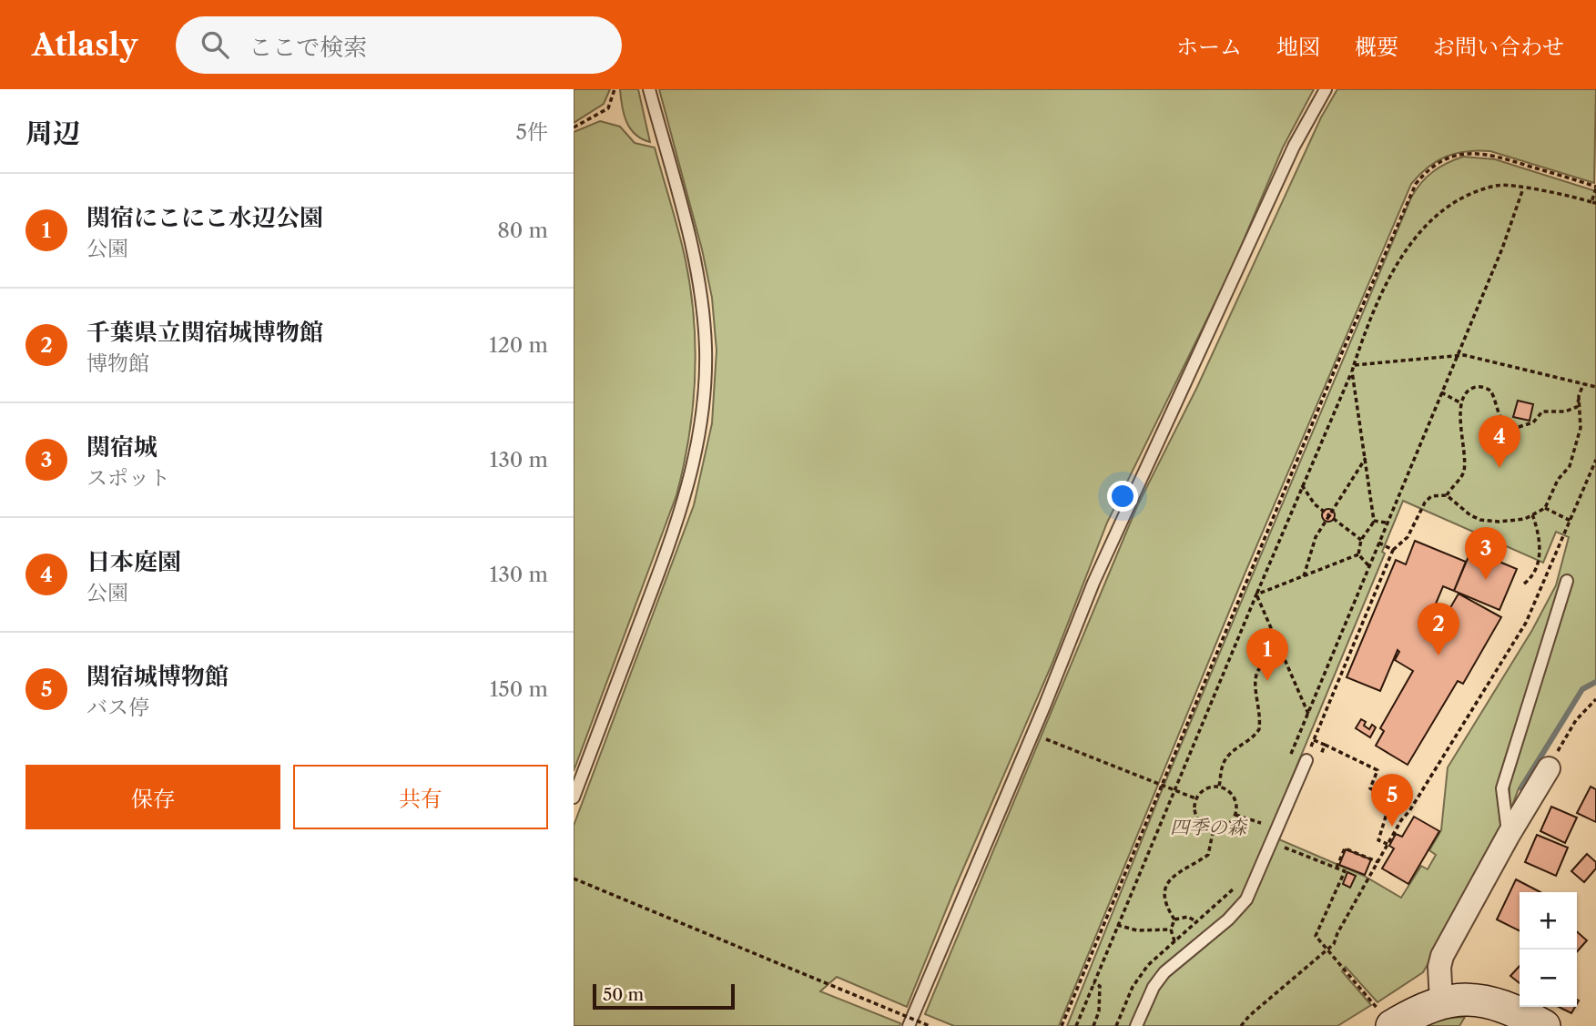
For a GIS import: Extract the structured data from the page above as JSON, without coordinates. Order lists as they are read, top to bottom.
{
  "parks": ["四季の森"],
  "scale_bar": "50 m",
  "page": {
    "header": "Atlasly",
    "search": "ここで検索",
    "nav": [
      "ホーム",
      "地図",
      "概要",
      "お問い合わせ"
    ],
    "heading": ["周辺", "5件"],
    "list": [
      {
        "mark": "1",
        "name": "関宿にこにこ水辺公園",
        "note": "公園",
        "value": "80 m"
      },
      {
        "mark": "2",
        "name": "千葉県立関宿城博物館",
        "note": "博物館",
        "value": "120 m"
      },
      {
        "mark": "3",
        "name": "関宿城",
        "note": "スポット",
        "value": "130 m"
      },
      {
        "mark": "4",
        "name": "日本庭園",
        "note": "公園",
        "value": "130 m"
      },
      {
        "mark": "5",
        "name": "関宿城博物館",
        "note": "バス停",
        "value": "150 m"
      }
    ],
    "pins": [
      "4",
      "3",
      "2",
      "1",
      "5"
    ],
    "buttons": ["保存", "共有"],
    "map_buttons": ["+", "−"],
    "scale": "50 m"
  }
}
